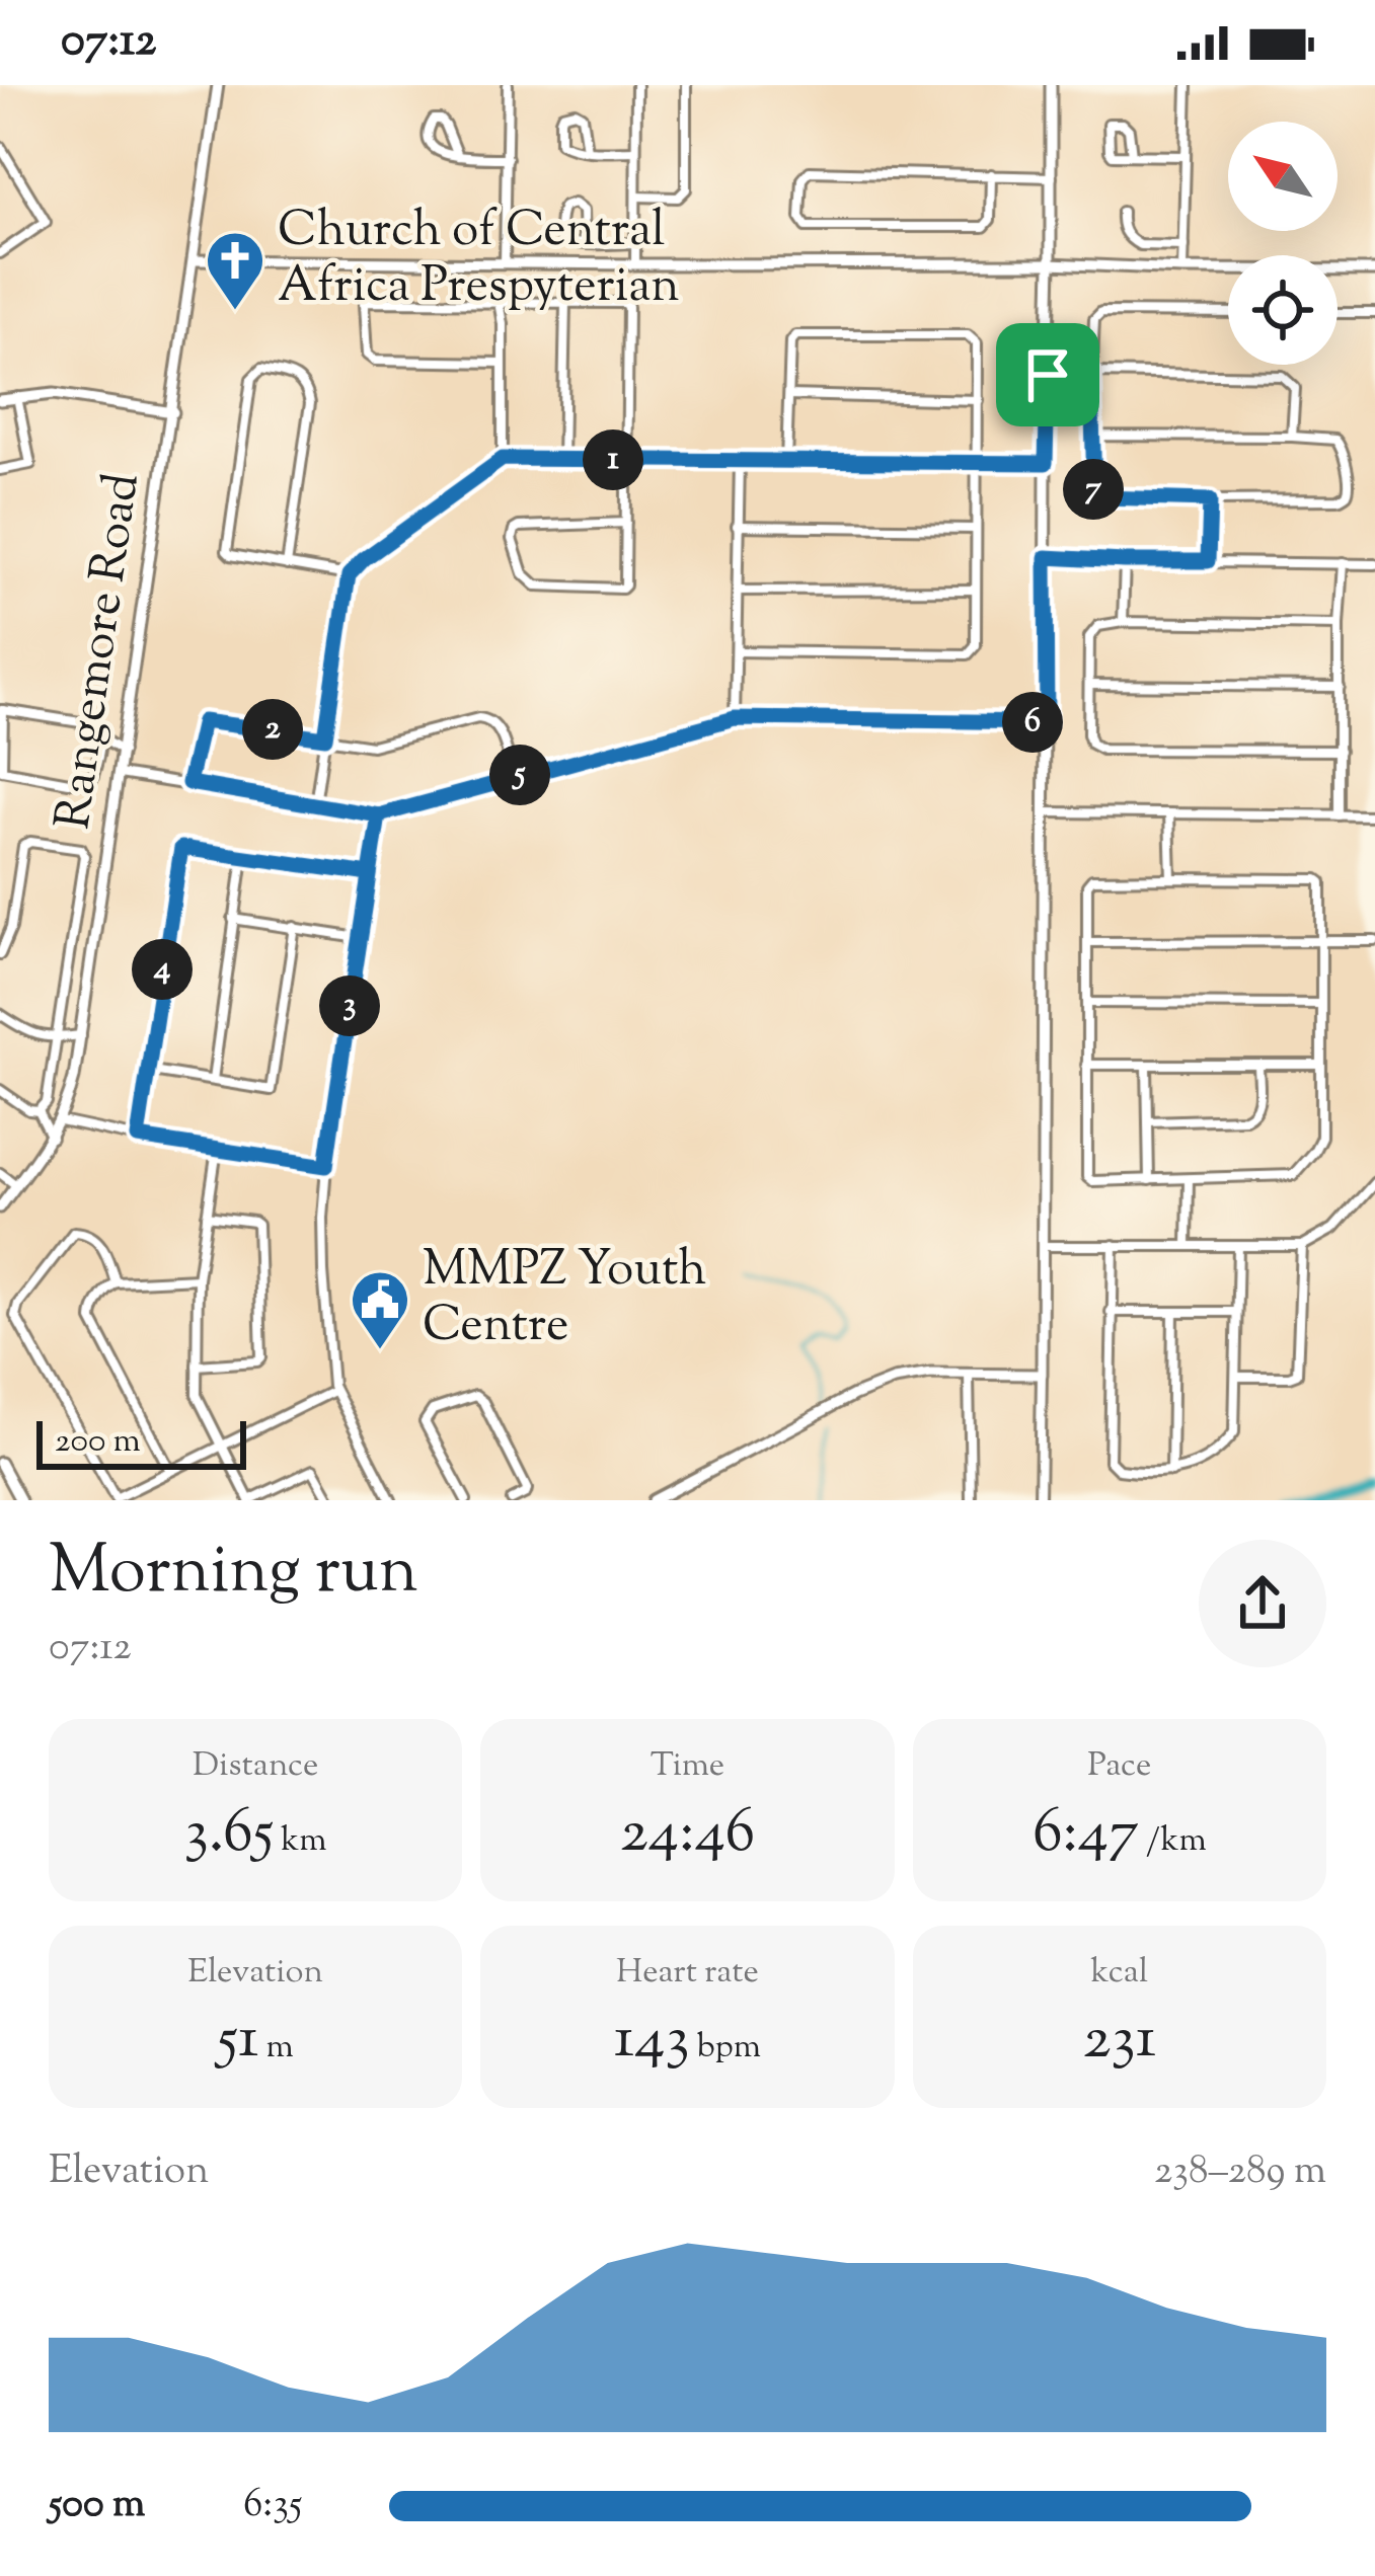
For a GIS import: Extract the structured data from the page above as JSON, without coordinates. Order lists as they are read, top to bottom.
{
  "streets": {
    "street": ["Rangemore Road"]
  },
  "places": {
    "church": ["Church of Central Africa Prespyterian"],
    "public building": ["MMPZ Youth Centre"]
  },
  "scale_bar": "200 m",
  "north": "top left",
  "page": {
    "status": "07:12",
    "pins": [
      "1",
      "7",
      "6",
      "2",
      "5",
      "4",
      "3"
    ],
    "scale": "200 m",
    "heading": ["Morning run", "07:12"],
    "stats": [
      ["Distance", "3.65 km"],
      ["Time", "24:46"],
      ["Pace", "6:47 /km"],
      ["Elevation", "51 m"],
      ["Heart rate", "143 bpm"],
      ["kcal", "231"]
    ],
    "chart": ["Elevation", "238–289 m"],
    "list": [
      {
        "name": "500 m",
        "note": "6:35"
      }
    ]
  }
}
